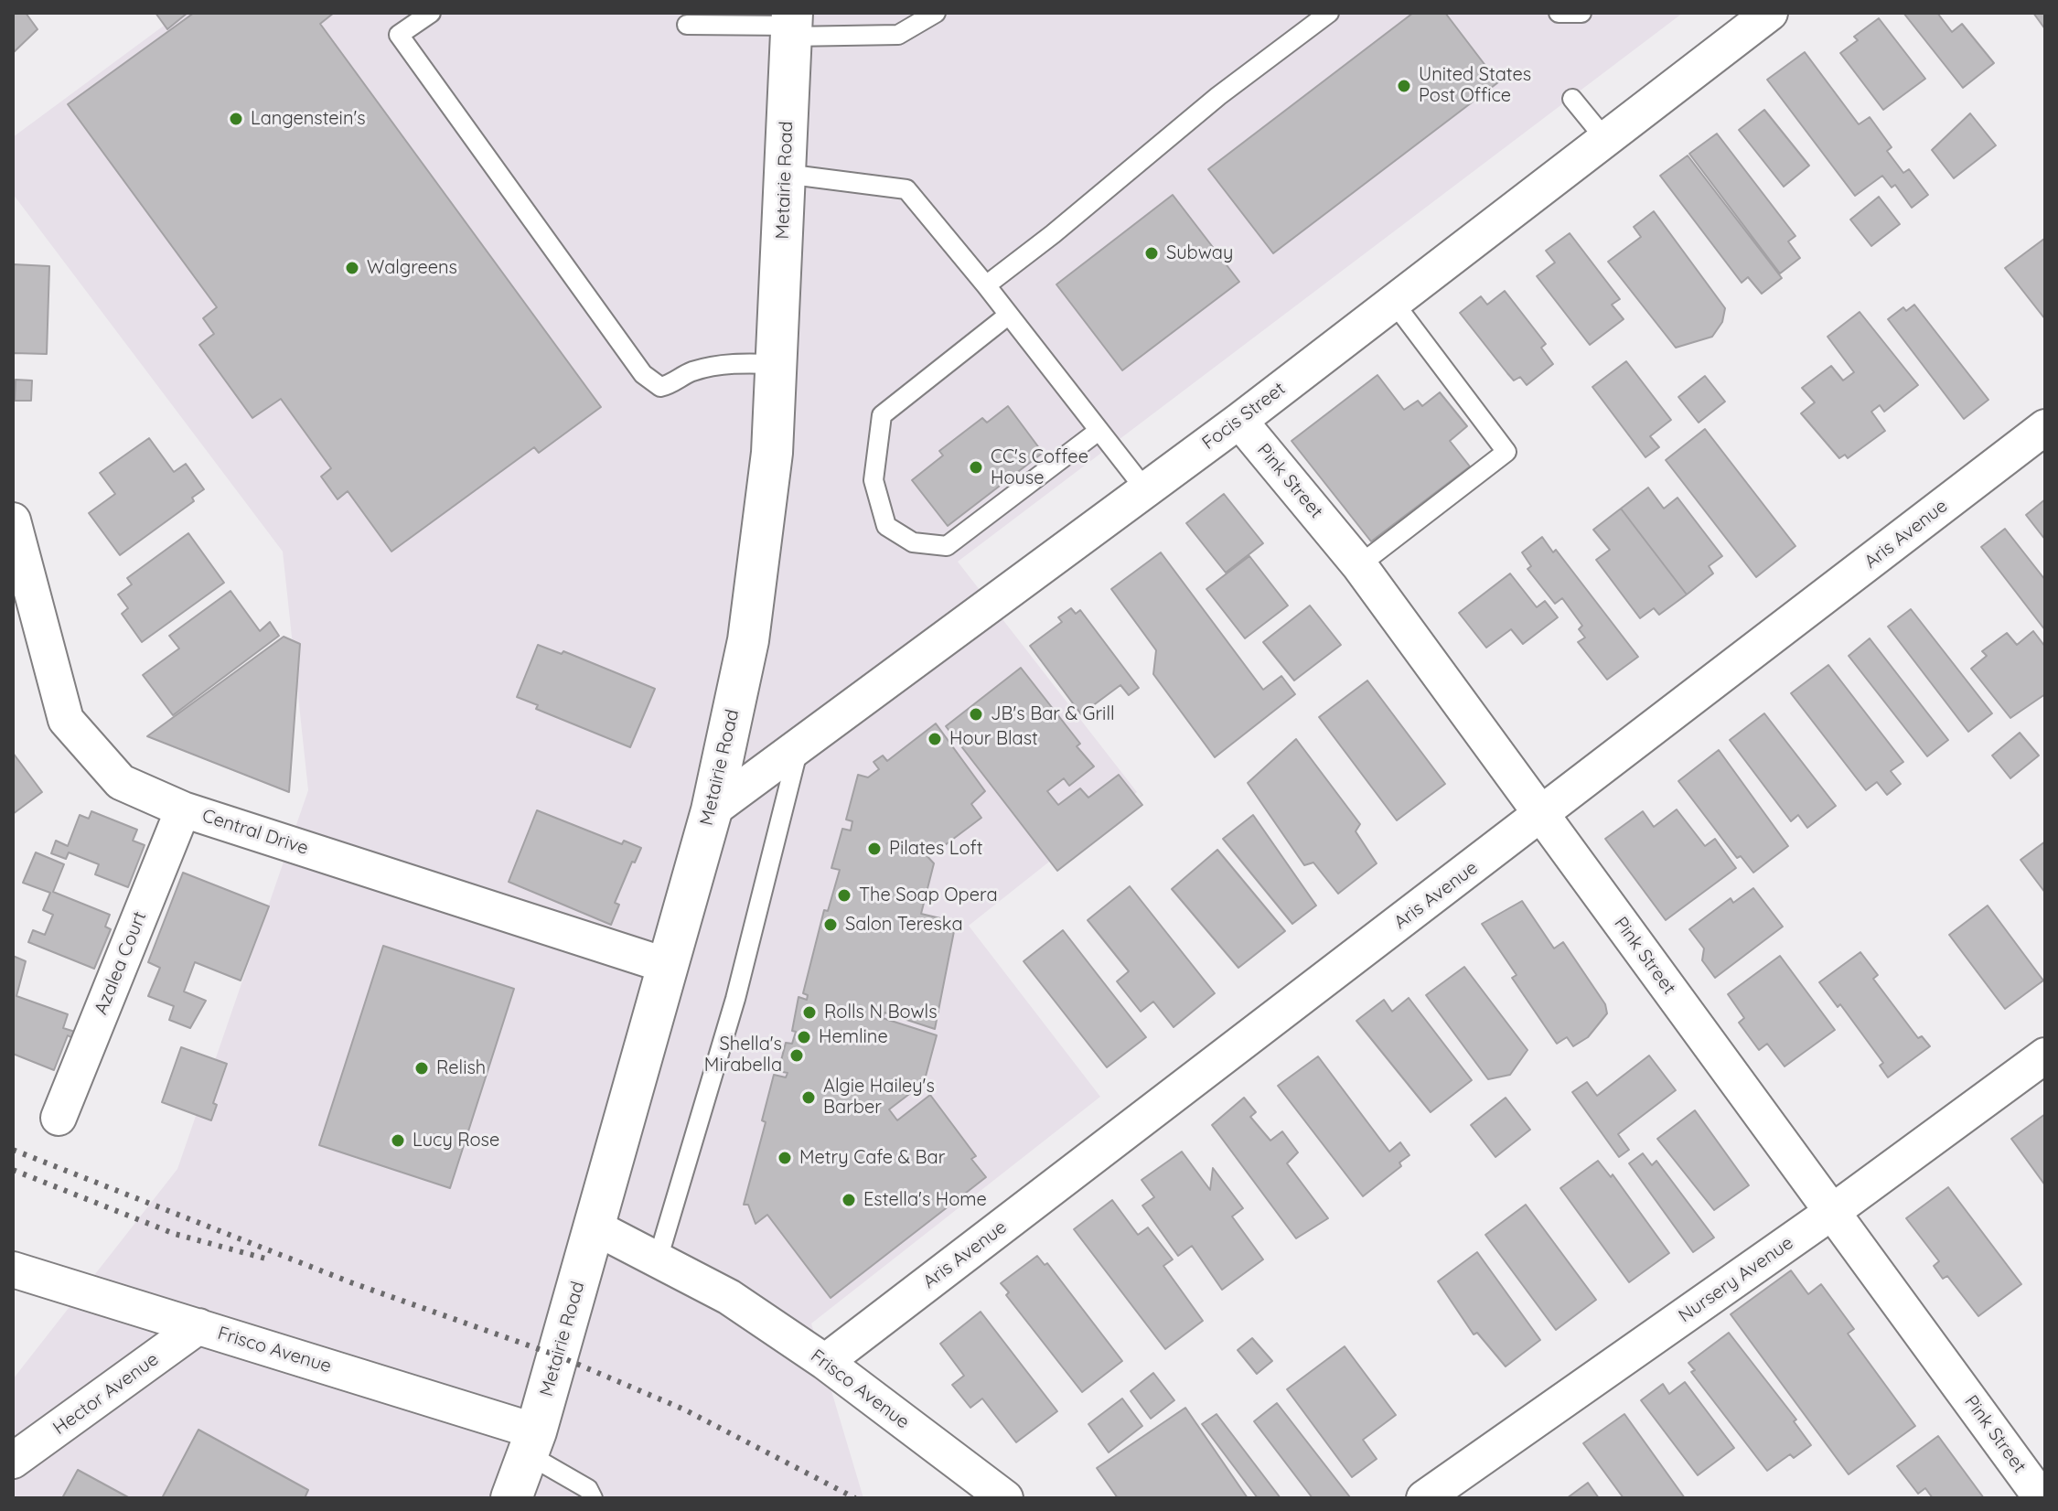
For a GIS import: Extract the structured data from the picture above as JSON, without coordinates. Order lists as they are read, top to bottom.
{
  "streets": {
    "main road": ["Metairie Road"],
    "street": [
      "Focis Street",
      "Pink Street",
      "Aris Avenue",
      "Central Drive",
      "Azalea Court",
      "Nursery Avenue",
      "Frisco Avenue",
      "Hector Avenue"
    ]
  },
  "crossings": [
    ["Metairie Road", "Focis Street"],
    ["Metairie Road", "Central Drive"],
    ["Metairie Road", "Frisco Avenue"],
    ["Focis Street", "Pink Street"],
    ["Pink Street", "Aris Avenue"],
    ["Pink Street", "Nursery Avenue"],
    ["Aris Avenue", "Frisco Avenue"],
    ["Central Drive", "Azalea Court"],
    ["Frisco Avenue", "Hector Avenue"]
  ],
  "places": [
    "United States Post Office",
    "Langenstein's",
    "Subway",
    "Walgreens",
    "CC's Coffee House",
    "JB's Bar & Grill",
    "Hour Blast",
    "Pilates Loft",
    "The Soap Opera",
    "Salon Tereska",
    "Rolls N Bowls",
    "Hemline",
    "Shella's Mirabella",
    "Relish",
    "Algie Hailey's Barber",
    "Lucy Rose",
    "Metry Cafe & Bar",
    "Estella's Home"
  ]
}
